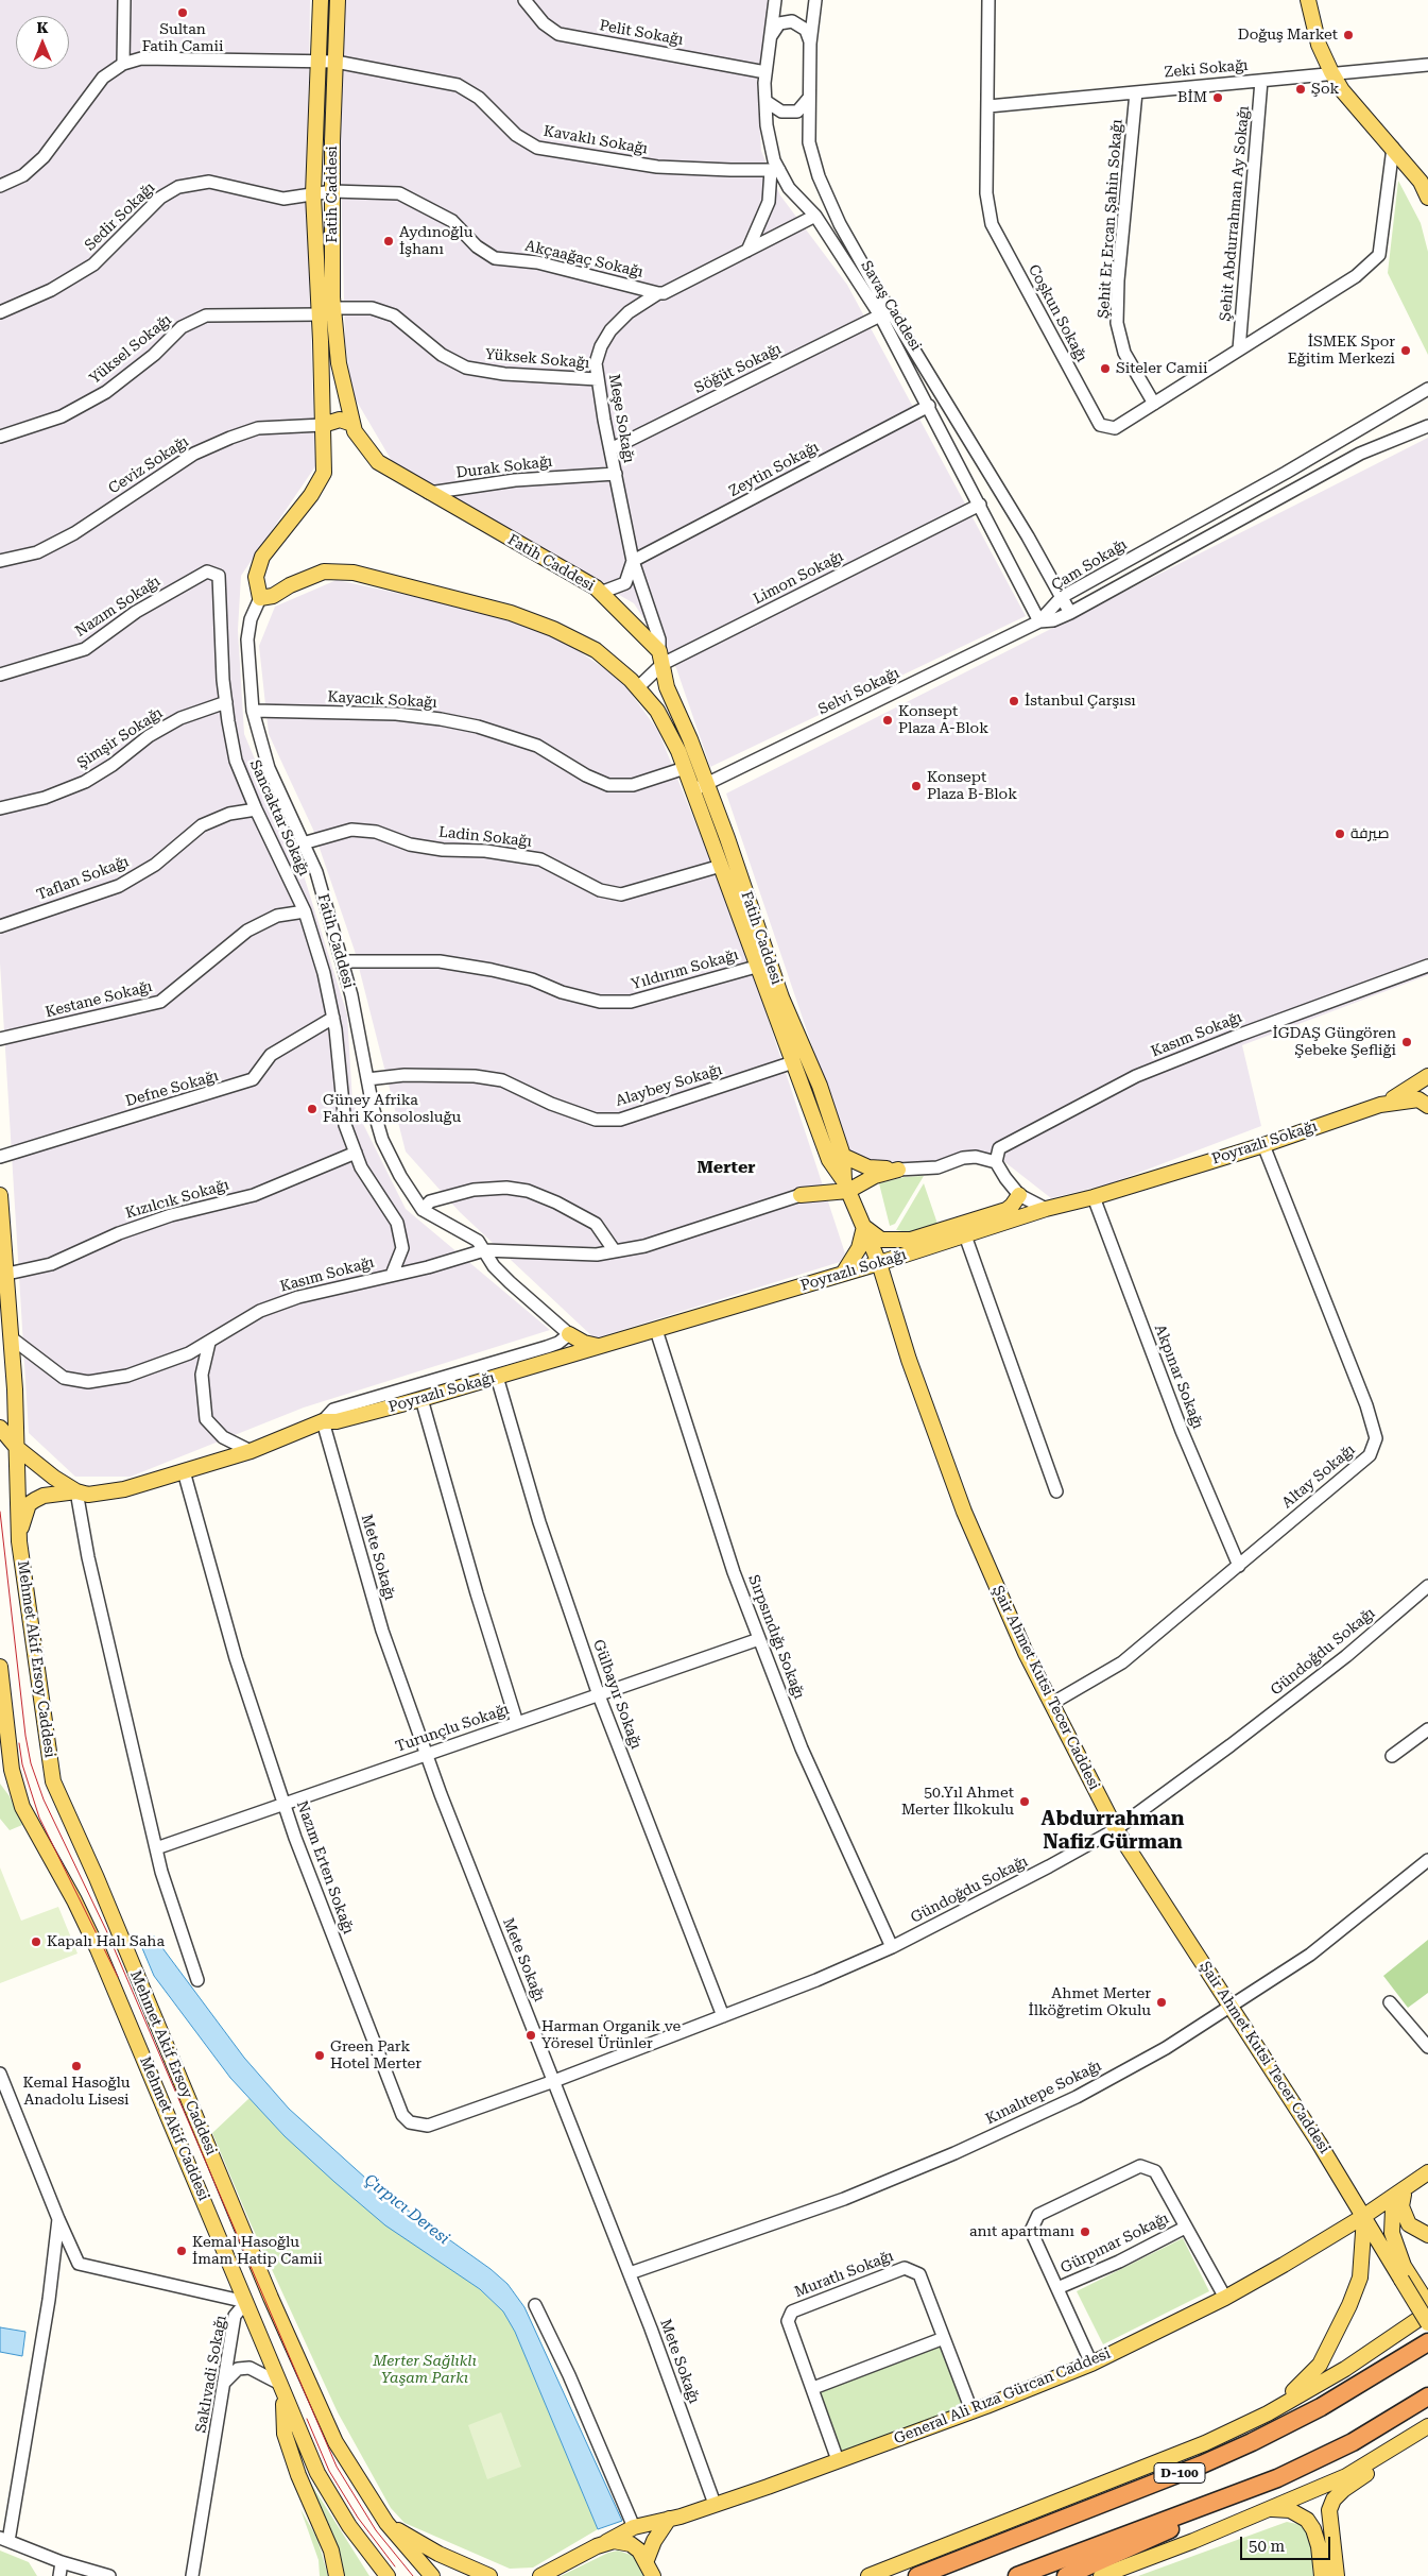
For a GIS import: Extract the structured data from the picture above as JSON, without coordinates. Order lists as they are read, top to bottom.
{
  "streets": {
    "highway": ["D-100"],
    "main road": [
      "Fatih Caddesi",
      "Poyrazlı Sokağı",
      "Mehmet Akif Ersoy Caddesi",
      "Şair Ahmet Kutsi Tecer Caddesi",
      "Mehmet Akif Caddesi",
      "General Ali Rıza Gürcan Caddesi"
    ],
    "street": [
      "Pelit Sokağı",
      "Zeki Sokağı",
      "Kavaklı Sokağı",
      "Şehit Abdurrahman Ay Sokağı",
      "Sedir Sokağı",
      "Şehit Er Ercan Şahin Sokağı",
      "Akçaağaç Sokağı",
      "Savaş Caddesi",
      "Coşkun Sokağı",
      "Yüksel Sokağı",
      "Yüksek Sokağı",
      "Söğüt Sokağı",
      "Meşe Sokağı",
      "Ceviz Sokağı",
      "Durak Sokağı",
      "Zeytin Sokağı",
      "Çam Sokağı",
      "Limon Sokağı",
      "Nazım Sokağı",
      "Selvi Sokağı",
      "Kayacık Sokağı",
      "Şimşir Sokağı",
      "Sancaktar Sokağı",
      "Ladin Sokağı",
      "Taflan Sokağı",
      "Yıldırım Sokağı",
      "Kestane Sokağı",
      "Kasım Sokağı",
      "Alaybey Sokağı",
      "Defne Sokağı",
      "Kızılcık Sokağı",
      "Akpınar Sokağı",
      "Altay Sokağı",
      "Mete Sokağı",
      "Sırpsındığı Sokağı",
      "Gündoğdu Sokağı",
      "Gülbayır Sokağı",
      "Turunçlu Sokağı",
      "Nazım Erten Sokağı",
      "Kınalıtepe Sokağı",
      "Gürpınar Sokağı",
      "Muratlı Sokağı",
      "Saklıvadi Sokağı"
    ]
  },
  "crossings": [
    ["Pelit Sokağı", "Savaş Caddesi"],
    ["Zeki Sokağı", "Şehit Abdurrahman Ay Sokağı"],
    ["Zeki Sokağı", "Şehit Er Ercan Şahin Sokağı"],
    ["Zeki Sokağı", "Coşkun Sokağı"],
    ["Kavaklı Sokağı", "Fatih Caddesi"],
    ["Kavaklı Sokağı", "Savaş Caddesi"],
    ["Fatih Caddesi", "Sedir Sokağı"],
    ["Fatih Caddesi", "Akçaağaç Sokağı"],
    ["Fatih Caddesi", "Yüksel Sokağı"],
    ["Fatih Caddesi", "Yüksek Sokağı"],
    ["Fatih Caddesi", "Meşe Sokağı"],
    ["Fatih Caddesi", "Ceviz Sokağı"],
    ["Fatih Caddesi", "Durak Sokağı"],
    ["Fatih Caddesi", "Limon Sokağı"],
    ["Fatih Caddesi", "Selvi Sokağı"],
    ["Fatih Caddesi", "Kayacık Sokağı"],
    ["Fatih Caddesi", "Ladin Sokağı"],
    ["Fatih Caddesi", "Yıldırım Sokağı"],
    ["Fatih Caddesi", "Kasım Sokağı"],
    ["Fatih Caddesi", "Alaybey Sokağı"],
    ["Fatih Caddesi", "Poyrazlı Sokağı"],
    ["Fatih Caddesi", "Şair Ahmet Kutsi Tecer Caddesi"],
    ["Şehit Abdurrahman Ay Sokağı", "Coşkun Sokağı"],
    ["Sedir Sokağı", "Akçaağaç Sokağı"],
    ["Şehit Er Ercan Şahin Sokağı", "Coşkun Sokağı"],
    ["Akçaağaç Sokağı", "Meşe Sokağı"],
    ["Savaş Caddesi", "Söğüt Sokağı"],
    ["Savaş Caddesi", "Meşe Sokağı"],
    ["Savaş Caddesi", "Zeytin Sokağı"],
    ["Savaş Caddesi", "Çam Sokağı"],
    ["Savaş Caddesi", "Limon Sokağı"],
    ["Savaş Caddesi", "Selvi Sokağı"],
    ["Yüksel Sokağı", "Yüksek Sokağı"],
    ["Yüksek Sokağı", "Meşe Sokağı"],
    ["Söğüt Sokağı", "Meşe Sokağı"],
    ["Meşe Sokağı", "Durak Sokağı"],
    ["Meşe Sokağı", "Zeytin Sokağı"],
    ["Meşe Sokağı", "Limon Sokağı"],
    ["Çam Sokağı", "Selvi Sokağı"],
    ["Nazım Sokağı", "Sancaktar Sokağı"],
    ["Şimşir Sokağı", "Sancaktar Sokağı"],
    ["Sancaktar Sokağı", "Taflan Sokağı"],
    ["Sancaktar Sokağı", "Kestane Sokağı"],
    ["Sancaktar Sokağı", "Kasım Sokağı"],
    ["Sancaktar Sokağı", "Defne Sokağı"],
    ["Sancaktar Sokağı", "Kızılcık Sokağı"],
    ["Kasım Sokağı", "Mehmet Akif Ersoy Caddesi"],
    ["Poyrazlı Sokağı", "Akpınar Sokağı"],
    ["Poyrazlı Sokağı", "Altay Sokağı"],
    ["Poyrazlı Sokağı", "Mete Sokağı"],
    ["Poyrazlı Sokağı", "Sırpsındığı Sokağı"],
    ["Poyrazlı Sokağı", "Mehmet Akif Ersoy Caddesi"],
    ["Poyrazlı Sokağı", "Şair Ahmet Kutsi Tecer Caddesi"],
    ["Poyrazlı Sokağı", "Gülbayır Sokağı"],
    ["Poyrazlı Sokağı", "Nazım Erten Sokağı"],
    ["Kızılcık Sokağı", "Mehmet Akif Ersoy Caddesi"],
    ["Akpınar Sokağı", "Altay Sokağı"],
    ["Altay Sokağı", "Şair Ahmet Kutsi Tecer Caddesi"],
    ["Mete Sokağı", "Gündoğdu Sokağı"],
    ["Mete Sokağı", "Turunçlu Sokağı"],
    ["Mete Sokağı", "Nazım Erten Sokağı"],
    ["Mete Sokağı", "Kınalıtepe Sokağı"],
    ["Mete Sokağı", "General Ali Rıza Gürcan Caddesi"],
    ["Sırpsındığı Sokağı", "Gündoğdu Sokağı"],
    ["Sırpsındığı Sokağı", "Turunçlu Sokağı"],
    ["Gündoğdu Sokağı", "Şair Ahmet Kutsi Tecer Caddesi"],
    ["Gündoğdu Sokağı", "Gülbayır Sokağı"],
    ["Gündoğdu Sokağı", "Nazım Erten Sokağı"],
    ["Şair Ahmet Kutsi Tecer Caddesi", "Kınalıtepe Sokağı"],
    ["Şair Ahmet Kutsi Tecer Caddesi", "General Ali Rıza Gürcan Caddesi"],
    ["Gülbayır Sokağı", "Turunçlu Sokağı"],
    ["Turunçlu Sokağı", "Nazım Erten Sokağı"],
    ["Gürpınar Sokağı", "General Ali Rıza Gürcan Caddesi"],
    ["Muratlı Sokağı", "General Ali Rıza Gürcan Caddesi"]
  ],
  "districts": ["Merter", "Abdurrahman Nafiz Gürman"],
  "water": ["Çırpıcı Deresi"],
  "parks": ["Merter Sağlıklı Yaşam Parkı"],
  "places": [
    "Sultan Fatih Camii",
    "Doğuş Market",
    "Şok",
    "BİM",
    "Aydınoğlu İşhanı",
    "İSMEK Spor Eğitim Merkezi",
    "Siteler Camii",
    "İstanbul Çarşısı",
    "Konsept Plaza A-Blok",
    "Konsept Plaza B-Blok",
    "صيرفة",
    "İGDAŞ Güngören Şebeke Şefliği",
    "Güney Afrika Fahri Konsolosluğu",
    "50.Yıl Ahmet Merter İlkokulu",
    "Kapalı Halı Saha",
    "Ahmet Merter İlköğretim Okulu",
    "Harman Organik ve Yöresel Ürünler",
    "Green Park Hotel Merter",
    "Kemal Hasoğlu Anadolu Lisesi",
    "anıt apartmanı",
    "Kemal Hasoğlu İmam Hatip Camii"
  ],
  "scale_bar": "50 m",
  "north": "top"
}
